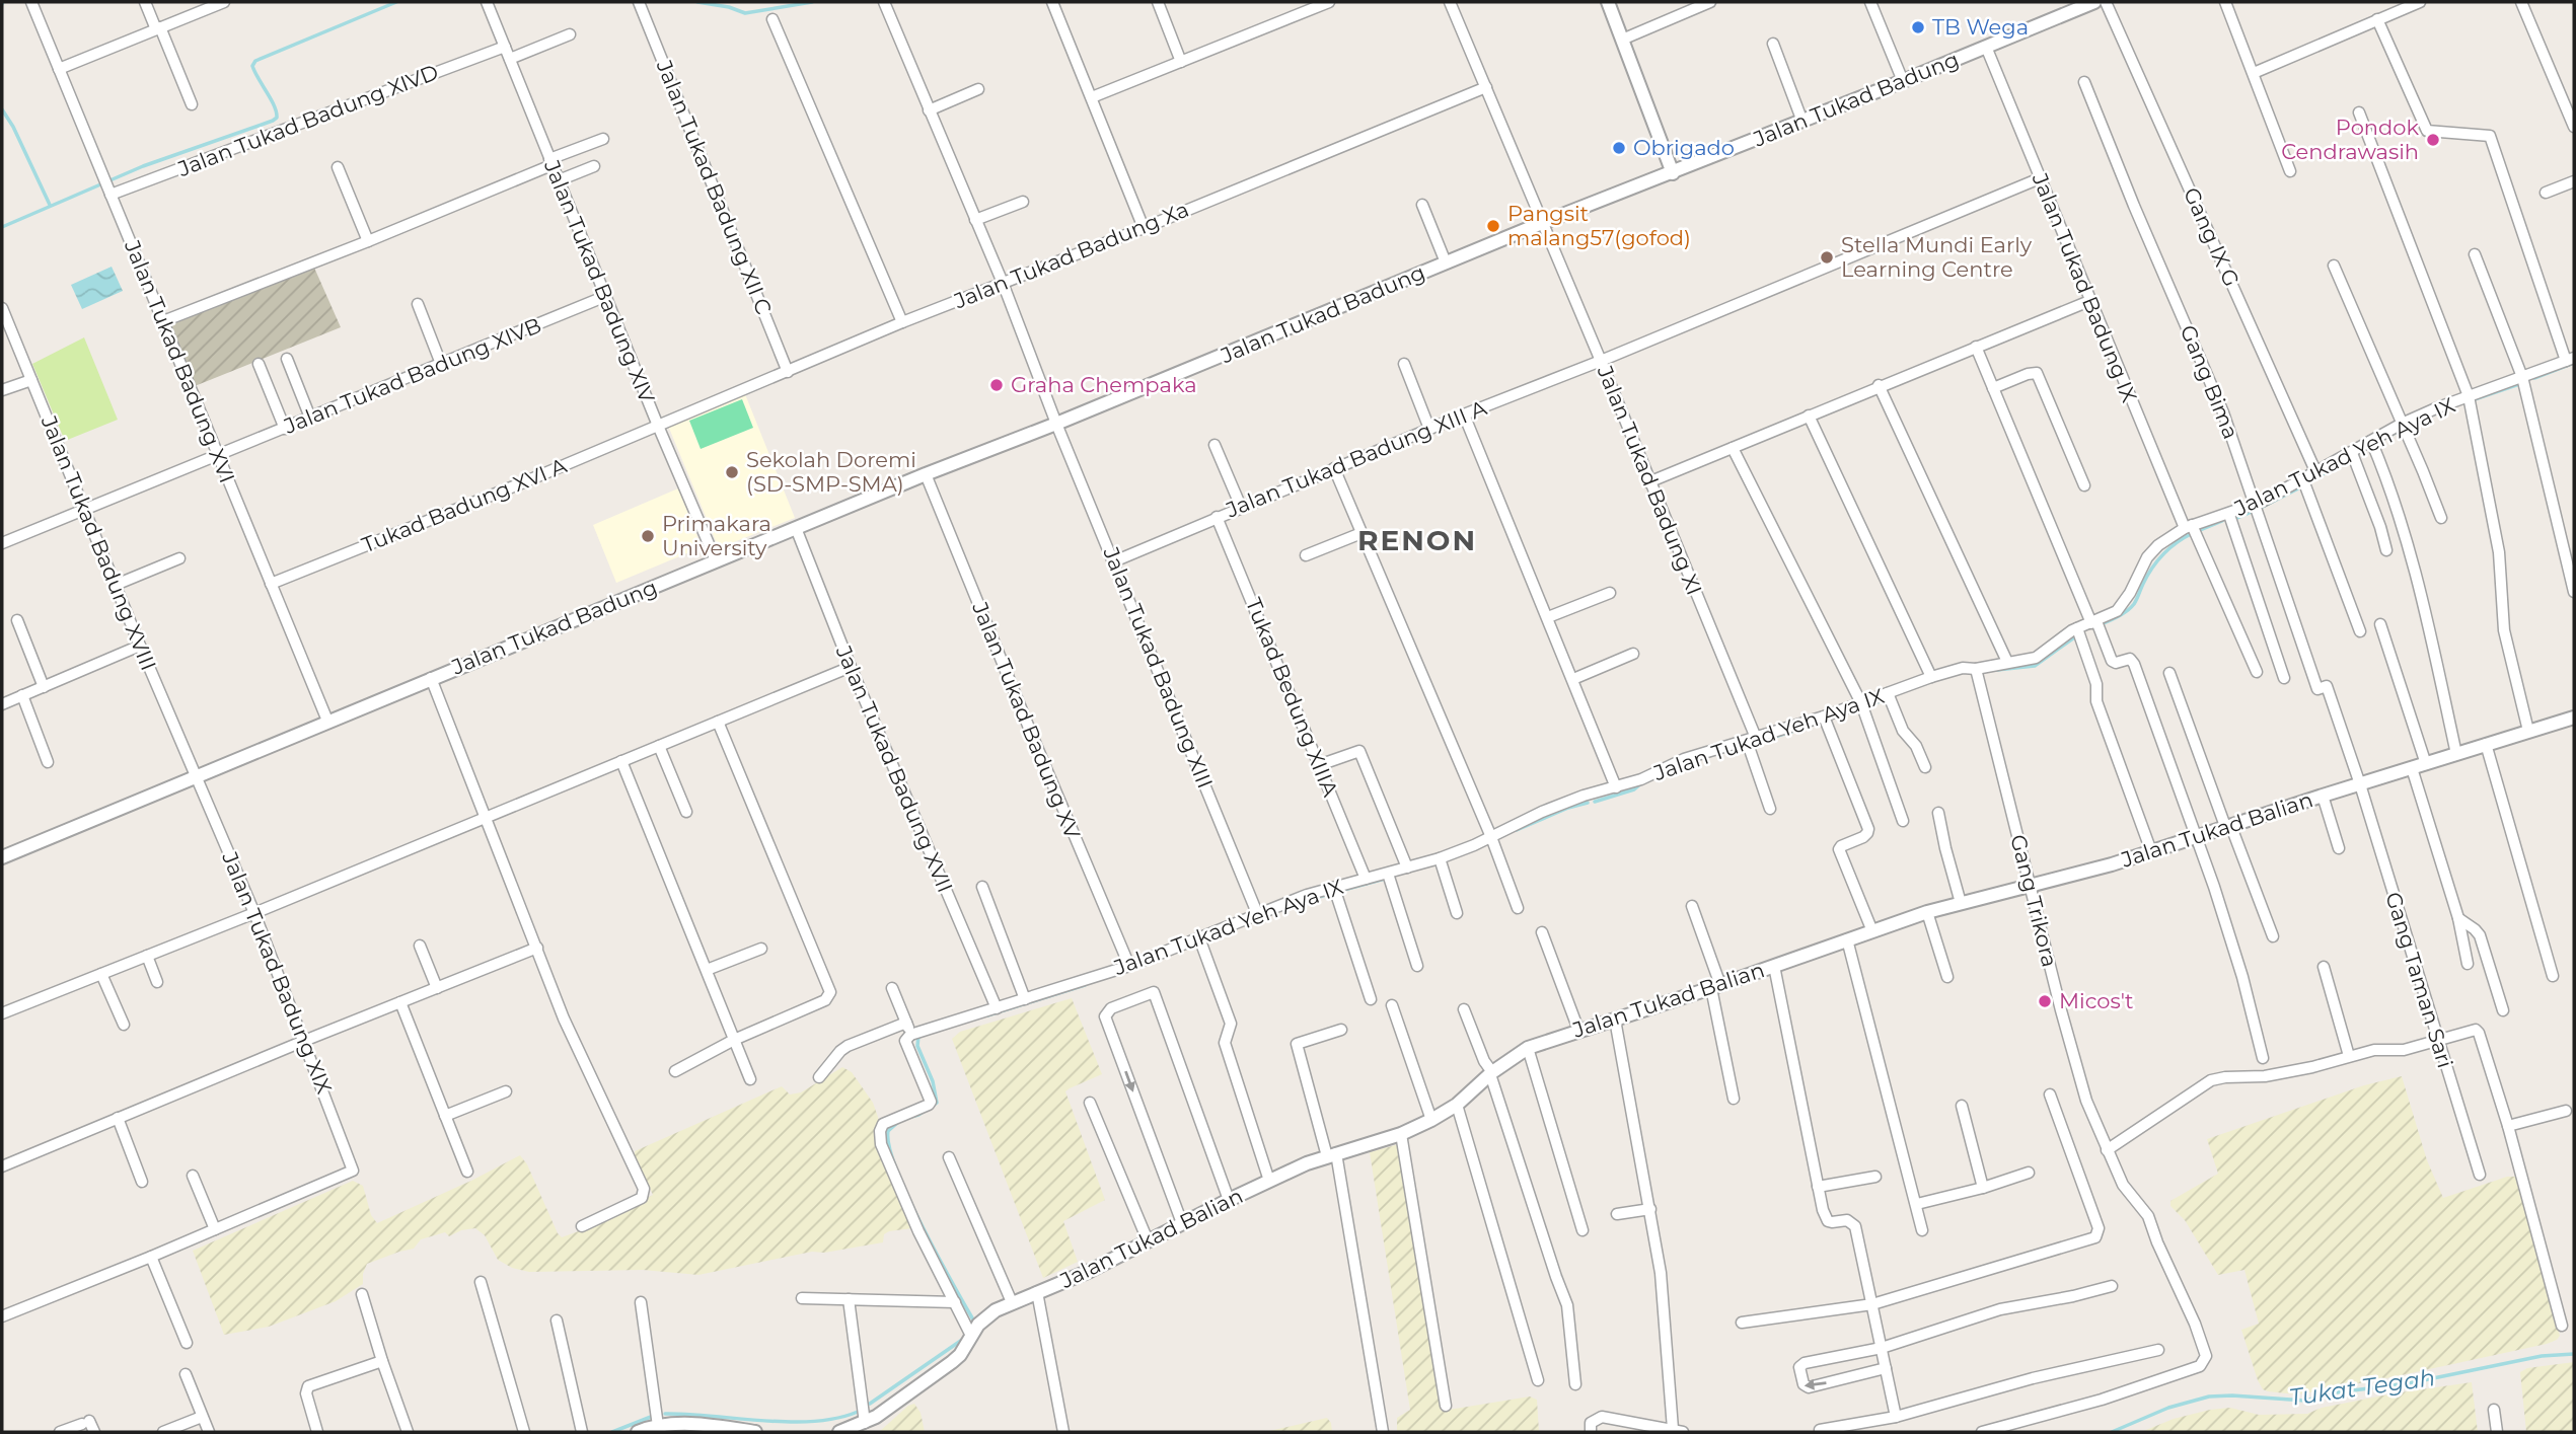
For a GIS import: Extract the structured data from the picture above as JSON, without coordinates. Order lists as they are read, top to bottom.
{
  "streets": {
    "street": [
      "Jalan Tukad Badung",
      "Jalan Tukad Badung XIVD",
      "Jalan Tukad Badung XII C",
      "Gang IX G",
      "Jalan Tukad Badung Xa",
      "Jalan Tukad Badung XIV",
      "Jalan Tukad Badung IX",
      "Jalan Tukad Badung XVI",
      "Jalan Tukad Badung XIVB",
      "Gang Bima",
      "Jalan Tukad Yeh Aya IX",
      "Jalan Tukad Badung XIII A",
      "Jalan Tukad Badung XI",
      "Tukad Badung XVI A",
      "Jalan Tukad Badung XVIII",
      "Jalan Tukad Badung XIII",
      "Tukad Bedung XIIIA",
      "Jalan Tukad Badung XV",
      "Jalan Tukad Badung XVII",
      "Jalan Tukad Balian",
      "Gang Trikora",
      "Jalan Tukad Badung XIX",
      "Gang Taman Sari"
    ]
  },
  "crossings": [
    ["Jalan Tukad Badung", "Jalan Tukad Badung XIV"],
    ["Jalan Tukad Badung", "Jalan Tukad Badung IX"],
    ["Jalan Tukad Badung", "Jalan Tukad Badung XVI"],
    ["Jalan Tukad Badung", "Jalan Tukad Badung XI"],
    ["Jalan Tukad Badung", "Jalan Tukad Badung XVIII"],
    ["Jalan Tukad Badung", "Jalan Tukad Badung XIII"],
    ["Jalan Tukad Badung", "Jalan Tukad Badung XV"],
    ["Jalan Tukad Badung", "Jalan Tukad Badung XVII"],
    ["Jalan Tukad Badung", "Jalan Tukad Badung XIX"],
    ["Jalan Tukad Badung XIVD", "Jalan Tukad Badung XIV"],
    ["Jalan Tukad Badung XIVD", "Jalan Tukad Badung XVI"],
    ["Jalan Tukad Badung XII C", "Jalan Tukad Badung Xa"],
    ["Gang IX G", "Jalan Tukad Yeh Aya IX"],
    ["Jalan Tukad Badung Xa", "Jalan Tukad Badung XIV"],
    ["Jalan Tukad Badung Xa", "Jalan Tukad Badung XI"],
    ["Jalan Tukad Badung Xa", "Tukad Badung XVI A"],
    ["Jalan Tukad Badung Xa", "Jalan Tukad Badung XIII"],
    ["Jalan Tukad Badung XIV", "Jalan Tukad Badung XIVB"],
    ["Jalan Tukad Badung XIV", "Tukad Badung XVI A"],
    ["Jalan Tukad Badung IX", "Jalan Tukad Yeh Aya IX"],
    ["Jalan Tukad Badung IX", "Jalan Tukad Badung XIII A"],
    ["Jalan Tukad Badung XVI", "Jalan Tukad Badung XIVB"],
    ["Jalan Tukad Badung XVI", "Tukad Badung XVI A"],
    ["Jalan Tukad Badung XIVB", "Jalan Tukad Badung XVIII"],
    ["Gang Bima", "Jalan Tukad Yeh Aya IX"],
    ["Gang Bima", "Gang Taman Sari"],
    ["Jalan Tukad Yeh Aya IX", "Jalan Tukad Badung XI"],
    ["Jalan Tukad Yeh Aya IX", "Jalan Tukad Badung XIII"],
    ["Jalan Tukad Yeh Aya IX", "Tukad Bedung XIIIA"],
    ["Jalan Tukad Yeh Aya IX", "Jalan Tukad Badung XV"],
    ["Jalan Tukad Yeh Aya IX", "Jalan Tukad Badung XVII"],
    ["Jalan Tukad Yeh Aya IX", "Gang Trikora"],
    ["Jalan Tukad Badung XIII A", "Jalan Tukad Badung XI"],
    ["Jalan Tukad Badung XIII A", "Jalan Tukad Badung XIII"],
    ["Jalan Tukad Badung XIII A", "Tukad Bedung XIIIA"],
    ["Jalan Tukad Badung XVIII", "Jalan Tukad Badung XIX"],
    ["Jalan Tukad Balian", "Gang Trikora"],
    ["Jalan Tukad Balian", "Gang Taman Sari"]
  ],
  "districts": ["RENON"],
  "water": ["Tukat Tegah"],
  "places": [
    "TB Wega",
    "Pondok Cendrawasih",
    "Obrigado",
    "Pangsit malang57(gofod)",
    "Stella Mundi Early Learning Centre",
    "Graha Chempaka",
    "Sekolah Doremi (SD-SMP-SMA)",
    "Primakara University",
    "Micos't"
  ]
}
